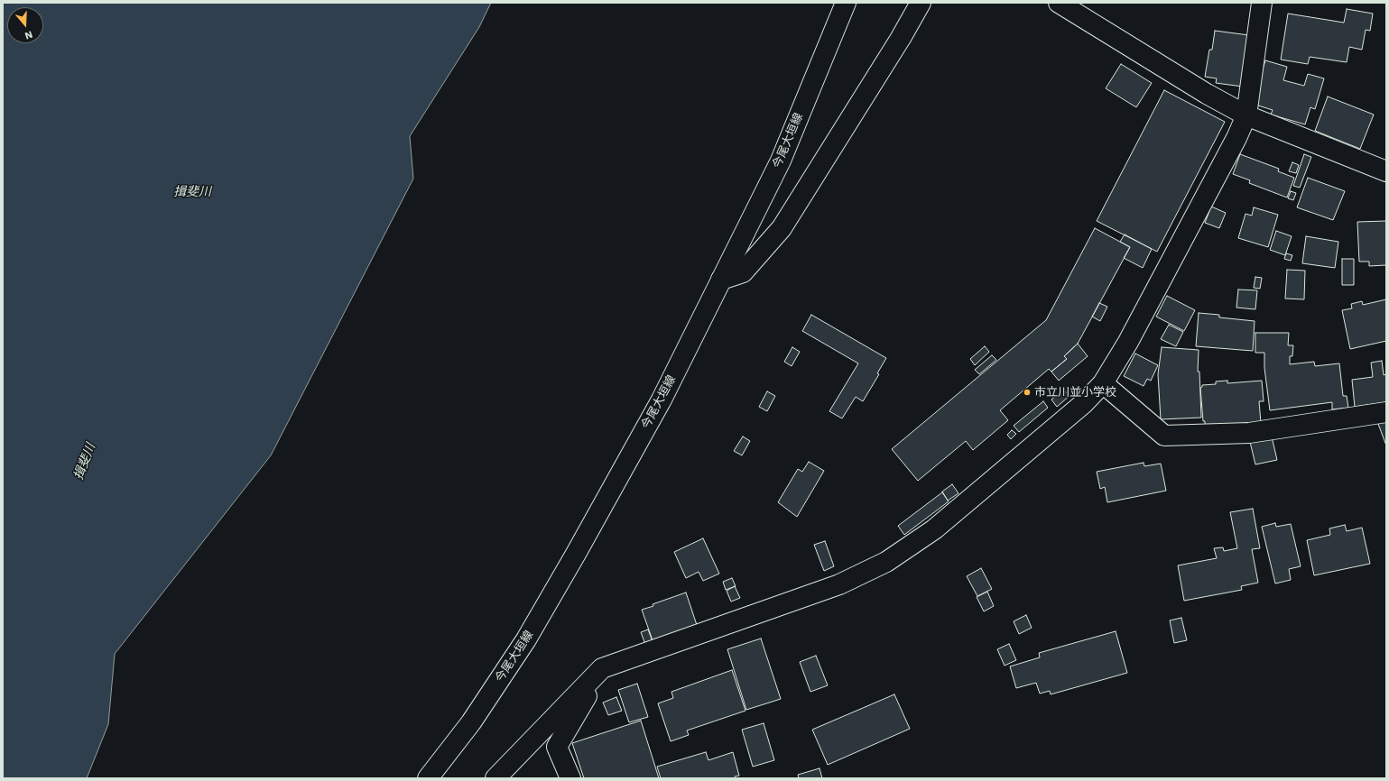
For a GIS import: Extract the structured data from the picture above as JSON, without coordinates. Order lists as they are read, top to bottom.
{
  "streets": {
    "street": ["今尾大垣線"]
  },
  "water": ["揖斐川"],
  "places": ["市立川並小学校"],
  "north": "bottom"
}
